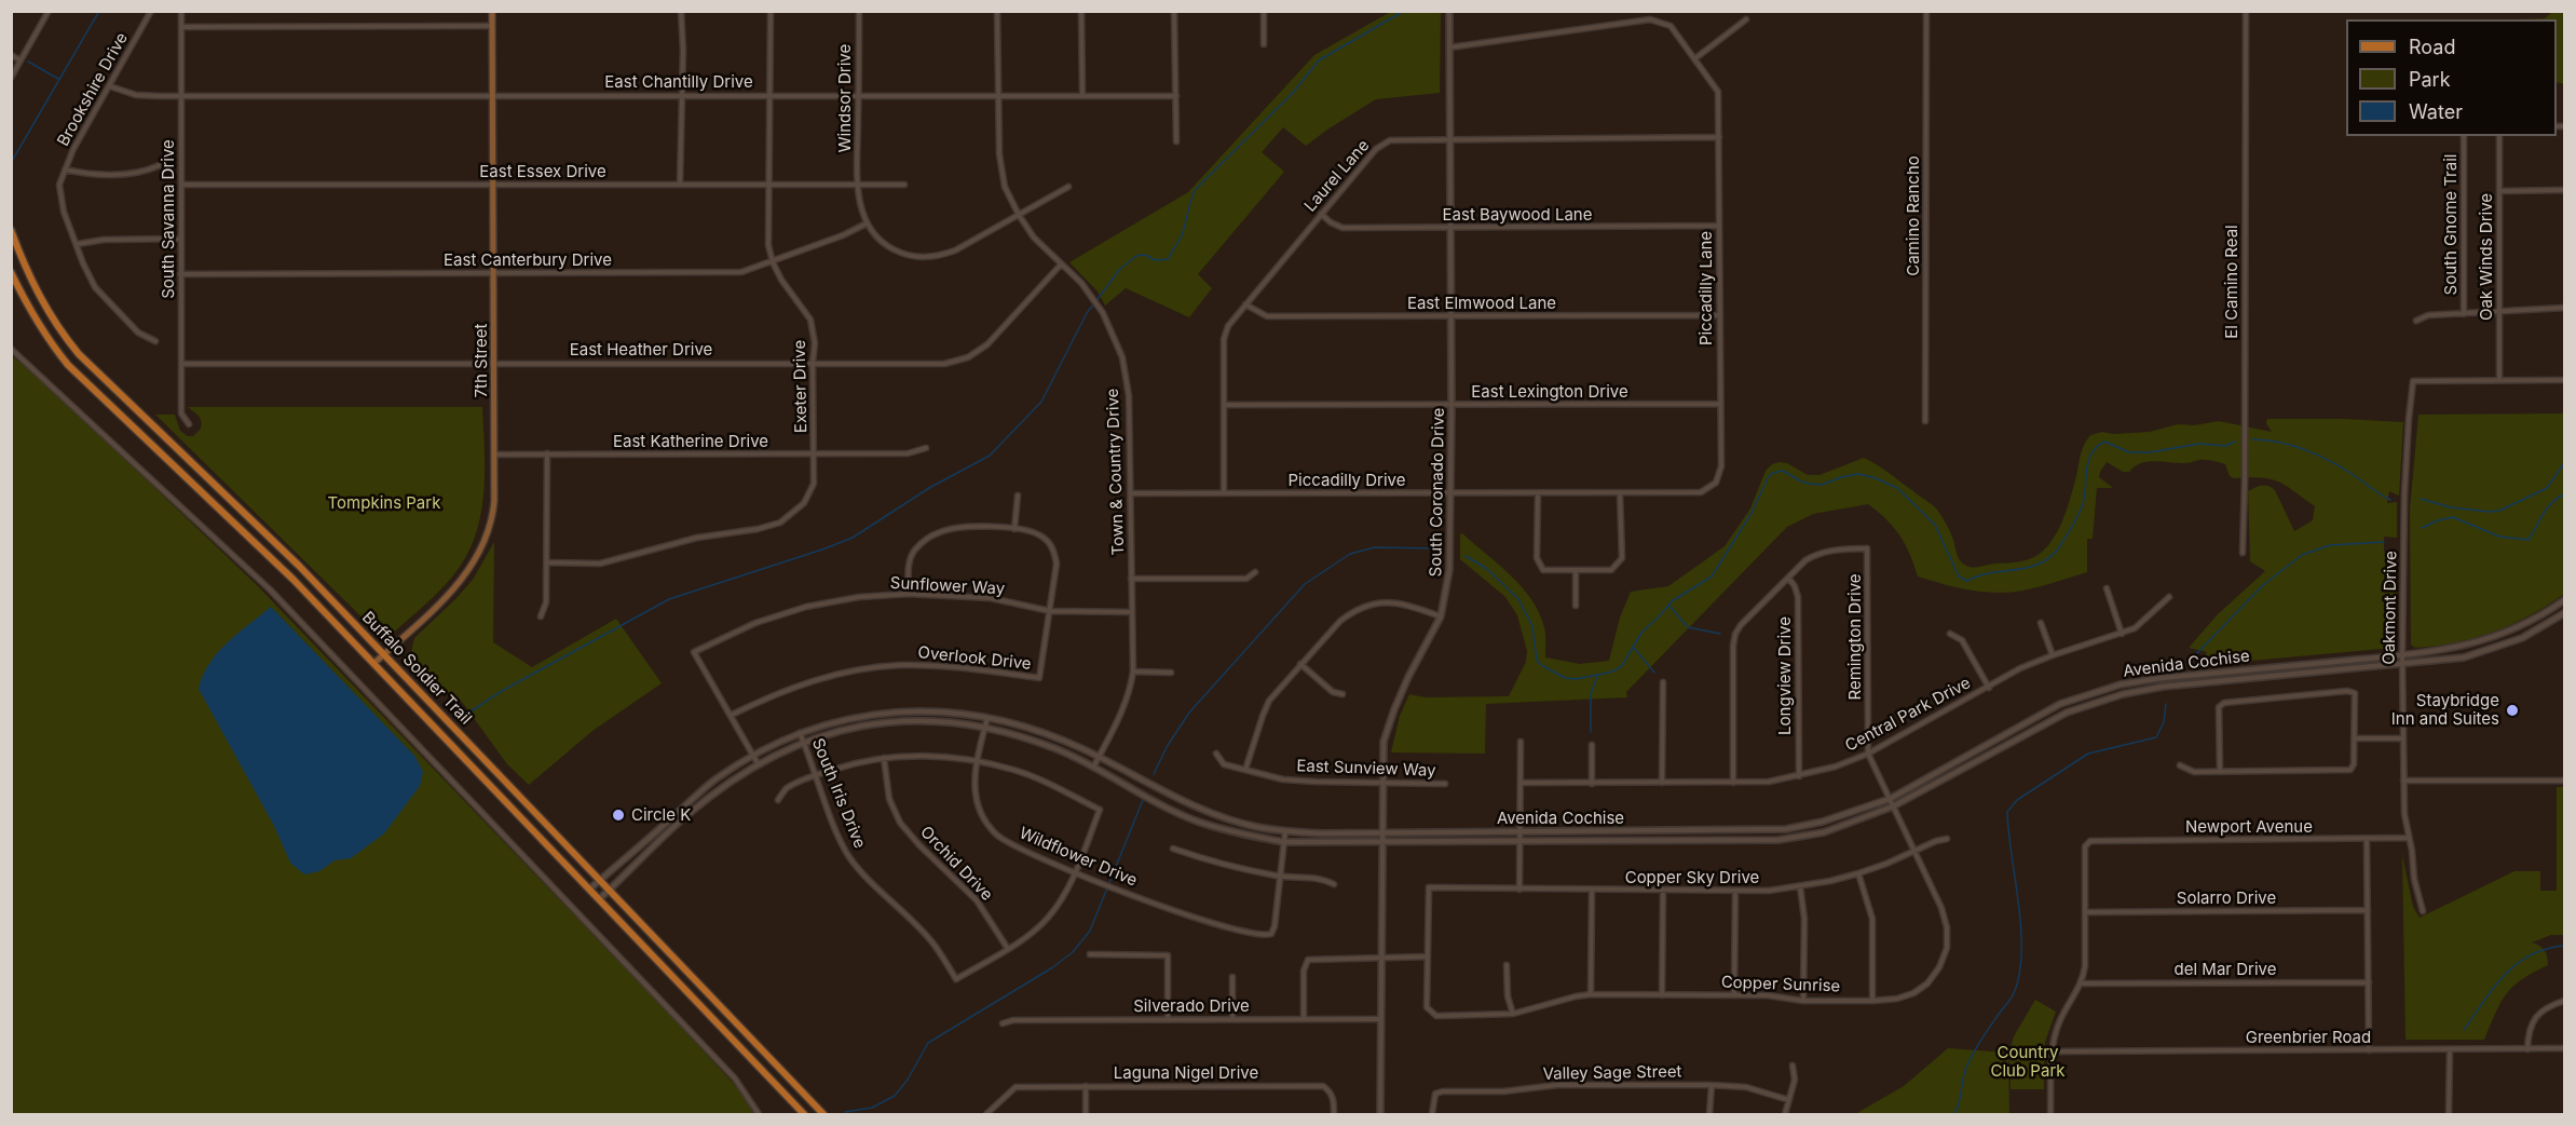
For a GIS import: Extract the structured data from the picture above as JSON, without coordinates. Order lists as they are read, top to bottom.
{
  "streets": {
    "main road": ["7th Street", "Buffalo Soldier Trail"],
    "street": [
      "East Chantilly Drive",
      "Brookshire Drive",
      "Windsor Drive",
      "East Essex Drive",
      "Laurel Lane",
      "East Baywood Lane",
      "Camino Rancho",
      "South Savanna Drive",
      "South Gnome Trail",
      "Oak Winds Drive",
      "East Canterbury Drive",
      "El Camino Real",
      "Piccadilly Lane",
      "East Elmwood Lane",
      "East Heather Drive",
      "Exeter Drive",
      "East Lexington Drive",
      "East Katherine Drive",
      "Town & Country Drive",
      "Piccadilly Drive",
      "South Coronado Drive",
      "Sunflower Way",
      "Oakmont Drive",
      "Remington Drive",
      "Overlook Drive",
      "Avenida Cochise",
      "Longview Drive",
      "Central Park Drive",
      "East Sunview Way",
      "South Iris Drive",
      "Newport Avenue",
      "Wildflower Drive",
      "Orchid Drive",
      "Copper Sky Drive",
      "Solarro Drive",
      "del Mar Drive",
      "Copper Sunrise",
      "Silverado Drive",
      "Greenbrier Road",
      "Laguna Nigel Drive",
      "Valley Sage Street"
    ]
  },
  "crossings": [
    ["East Chantilly Drive", "Brookshire Drive"],
    ["East Chantilly Drive", "Windsor Drive"],
    ["East Chantilly Drive", "South Savanna Drive"],
    ["East Chantilly Drive", "7th Street"],
    ["East Chantilly Drive", "Exeter Drive"],
    ["East Chantilly Drive", "Town & Country Drive"],
    ["Windsor Drive", "East Essex Drive"],
    ["Windsor Drive", "East Canterbury Drive"],
    ["East Essex Drive", "South Savanna Drive"],
    ["East Essex Drive", "7th Street"],
    ["East Essex Drive", "Exeter Drive"],
    ["Laurel Lane", "East Baywood Lane"],
    ["Laurel Lane", "Piccadilly Lane"],
    ["Laurel Lane", "East Elmwood Lane"],
    ["Laurel Lane", "East Lexington Drive"],
    ["Laurel Lane", "Piccadilly Drive"],
    ["Laurel Lane", "South Coronado Drive"],
    ["East Baywood Lane", "Piccadilly Lane"],
    ["East Baywood Lane", "South Coronado Drive"],
    ["South Savanna Drive", "East Canterbury Drive"],
    ["South Savanna Drive", "East Heather Drive"],
    ["Oak Winds Drive", "Oakmont Drive"],
    ["East Canterbury Drive", "7th Street"],
    ["East Canterbury Drive", "Exeter Drive"],
    ["Piccadilly Lane", "East Elmwood Lane"],
    ["Piccadilly Lane", "East Lexington Drive"],
    ["Piccadilly Lane", "Piccadilly Drive"],
    ["East Elmwood Lane", "South Coronado Drive"],
    ["East Heather Drive", "7th Street"],
    ["East Heather Drive", "Exeter Drive"],
    ["East Heather Drive", "Town & Country Drive"],
    ["7th Street", "East Katherine Drive"],
    ["7th Street", "Buffalo Soldier Trail"],
    ["Exeter Drive", "East Katherine Drive"],
    ["East Lexington Drive", "South Coronado Drive"],
    ["Town & Country Drive", "Piccadilly Drive"],
    ["Town & Country Drive", "Sunflower Way"],
    ["Town & Country Drive", "Avenida Cochise"],
    ["Piccadilly Drive", "South Coronado Drive"],
    ["South Coronado Drive", "Avenida Cochise"],
    ["South Coronado Drive", "East Sunview Way"],
    ["South Coronado Drive", "Silverado Drive"],
    ["Sunflower Way", "Overlook Drive"],
    ["Oakmont Drive", "Avenida Cochise"],
    ["Oakmont Drive", "Newport Avenue"],
    ["Remington Drive", "Avenida Cochise"],
    ["Remington Drive", "Longview Drive"],
    ["Remington Drive", "Central Park Drive"],
    ["Remington Drive", "Copper Sunrise"],
    ["Avenida Cochise", "Buffalo Soldier Trail"],
    ["Avenida Cochise", "South Iris Drive"],
    ["Avenida Cochise", "Wildflower Drive"],
    ["Avenida Cochise", "Copper Sunrise"],
    ["Longview Drive", "Central Park Drive"],
    ["South Iris Drive", "Orchid Drive"],
    ["Newport Avenue", "Solarro Drive"],
    ["Copper Sky Drive", "Copper Sunrise"]
  ],
  "parks": ["Tompkins Park", "Country Club Park"],
  "places": ["Staybridge Inn and Suites", "Circle K"],
  "legend": ["Road", "Park", "Water"]
}
